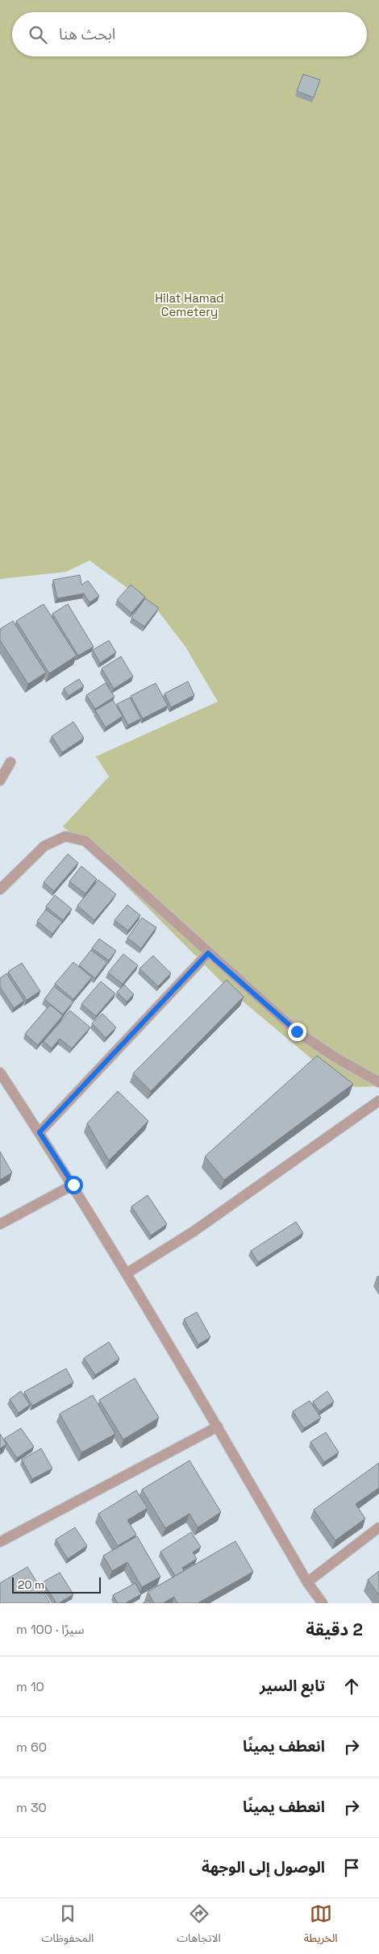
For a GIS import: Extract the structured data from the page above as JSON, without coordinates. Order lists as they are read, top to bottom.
{
  "parks": ["Hilat Hamad Cemetery"],
  "scale_bar": "20 m",
  "page": {
    "search": "ابحث هنا",
    "scale": "20 m",
    "heading": ["2 دقيقة", "سيرًا · 100 m"],
    "list": [
      ["تابع السير", "10 m"],
      ["انعطف يمينًا", "60 m"],
      ["انعطف يمينًا", "30 m"],
      "الوصول إلى الوجهة"
    ],
    "nav": ["الخريطة", "الاتجاهات", "المحفوظات"]
  }
}
